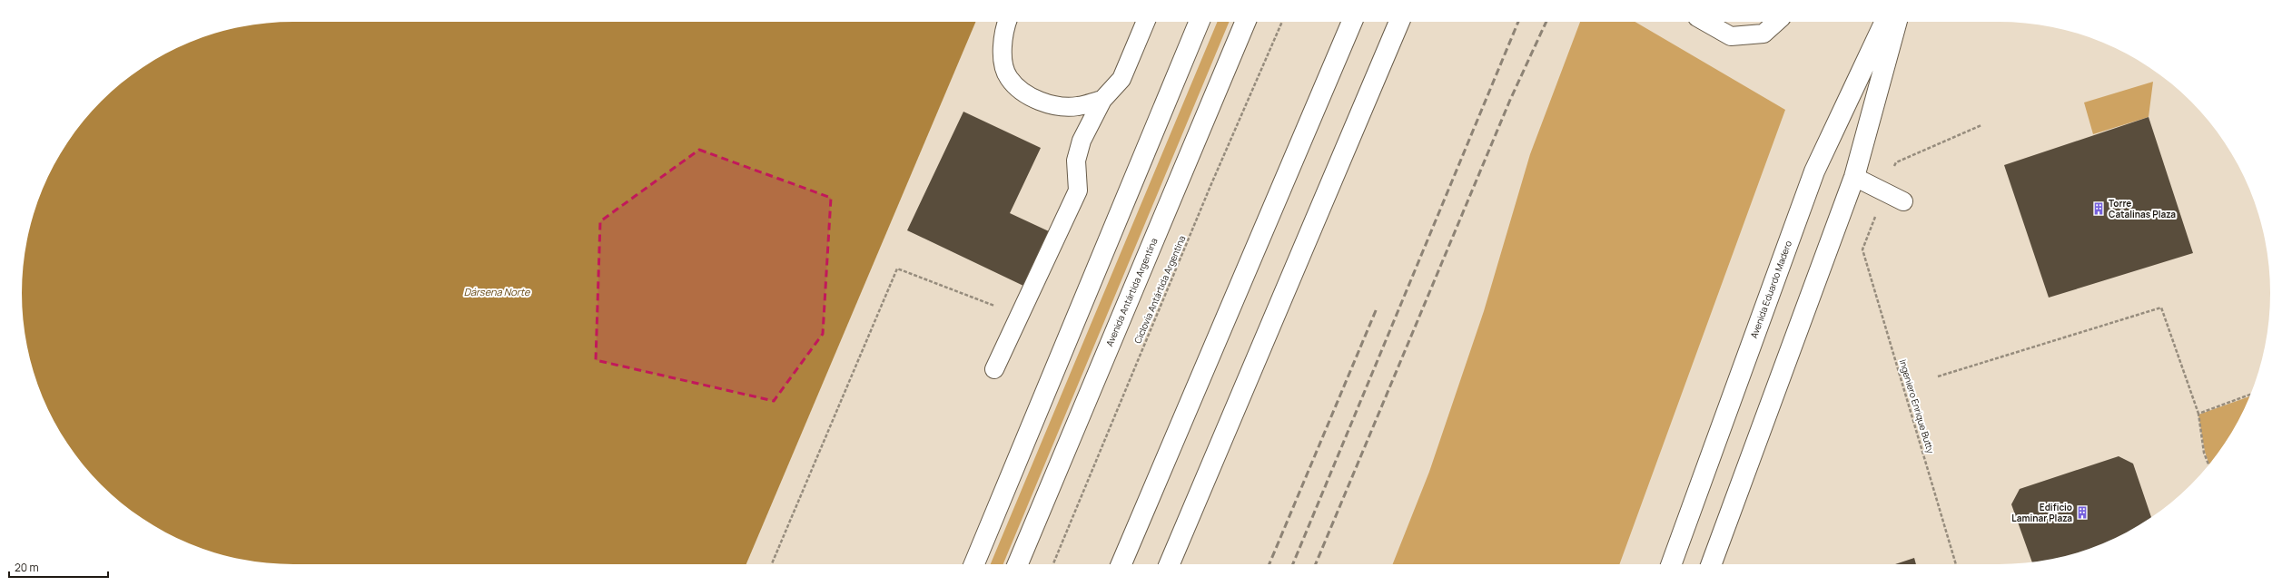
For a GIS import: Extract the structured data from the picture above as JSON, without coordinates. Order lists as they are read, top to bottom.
{
  "streets": {
    "main road": ["Avenida Eduardo Madero", "Avenida Antártida Argentina"],
    "path": ["Ciclovía Antártida Argentina", "Ingeniero Enrique Butty"]
  },
  "water": ["Dársena Norte"],
  "places": {
    "building": ["Torre Catalinas Plaza", "Edificio Laminar Plaza"]
  },
  "scale_bar": "20 m"
}
